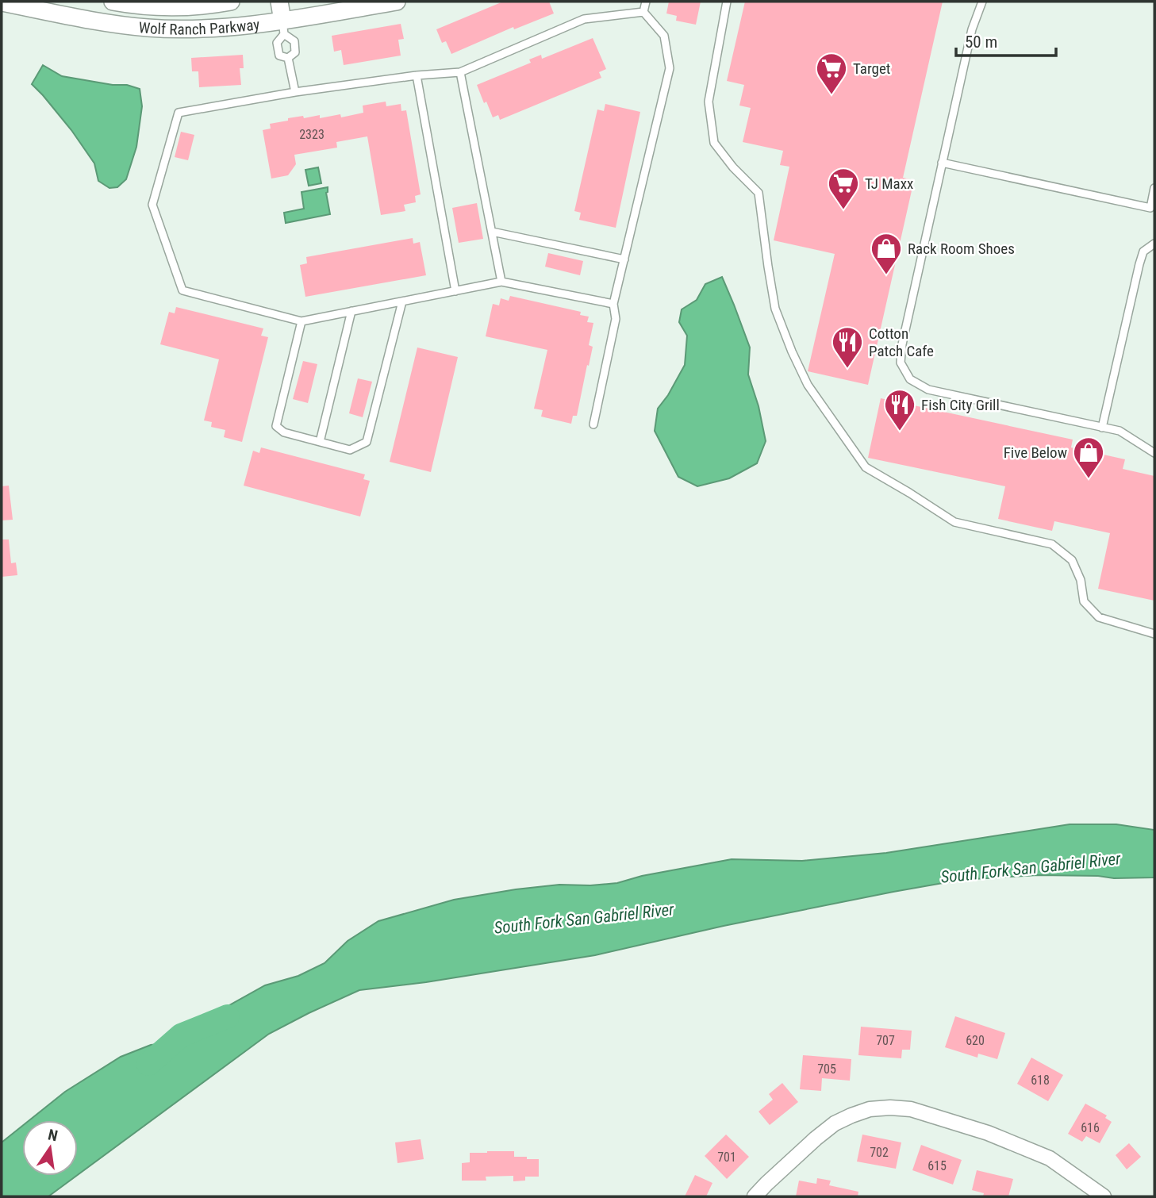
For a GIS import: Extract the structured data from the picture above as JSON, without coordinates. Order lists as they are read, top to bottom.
{
  "streets": {
    "street": ["Wolf Ranch Parkway"]
  },
  "water": ["South Fork San Gabriel River"],
  "places": {
    "supermarket": ["Target", "TJ Maxx"],
    "shop": ["Rack Room Shoes", "Five Below"],
    "restaurant": ["Cotton Patch Cafe", "Fish City Grill"]
  },
  "house_numbers": [
    "2323",
    "707",
    "620",
    "705",
    "618",
    "616",
    "702",
    "701",
    "615"
  ],
  "scale_bar": "50 m",
  "north": "top"
}
